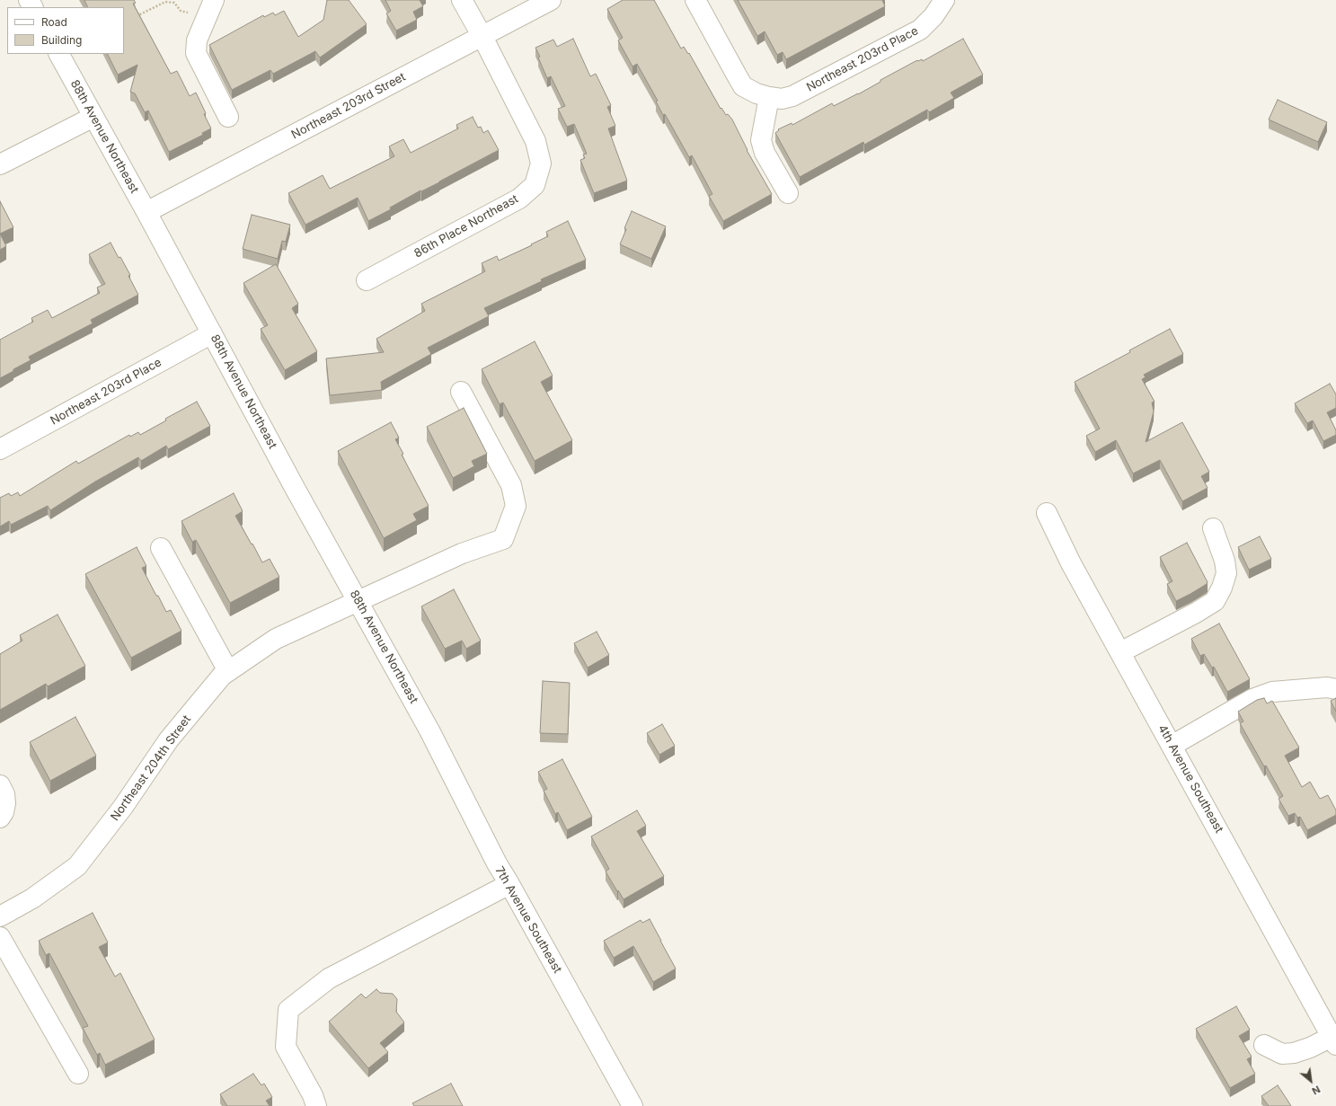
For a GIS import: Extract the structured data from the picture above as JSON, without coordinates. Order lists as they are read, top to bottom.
{
  "streets": {
    "street": [
      "Northeast 203rd Place",
      "Northeast 203rd Street",
      "88th Avenue Northeast",
      "86th Place Northeast",
      "Northeast 204th Street",
      "4th Avenue Southeast",
      "7th Avenue Southeast"
    ]
  },
  "crossings": [
    ["Northeast 203rd Place", "88th Avenue Northeast"],
    ["Northeast 203rd Street", "88th Avenue Northeast"],
    ["Northeast 203rd Street", "86th Place Northeast"],
    ["88th Avenue Northeast", "Northeast 204th Street"],
    ["88th Avenue Northeast", "7th Avenue Southeast"]
  ],
  "legend": ["Road", "Building"],
  "north": "bottom right"
}
